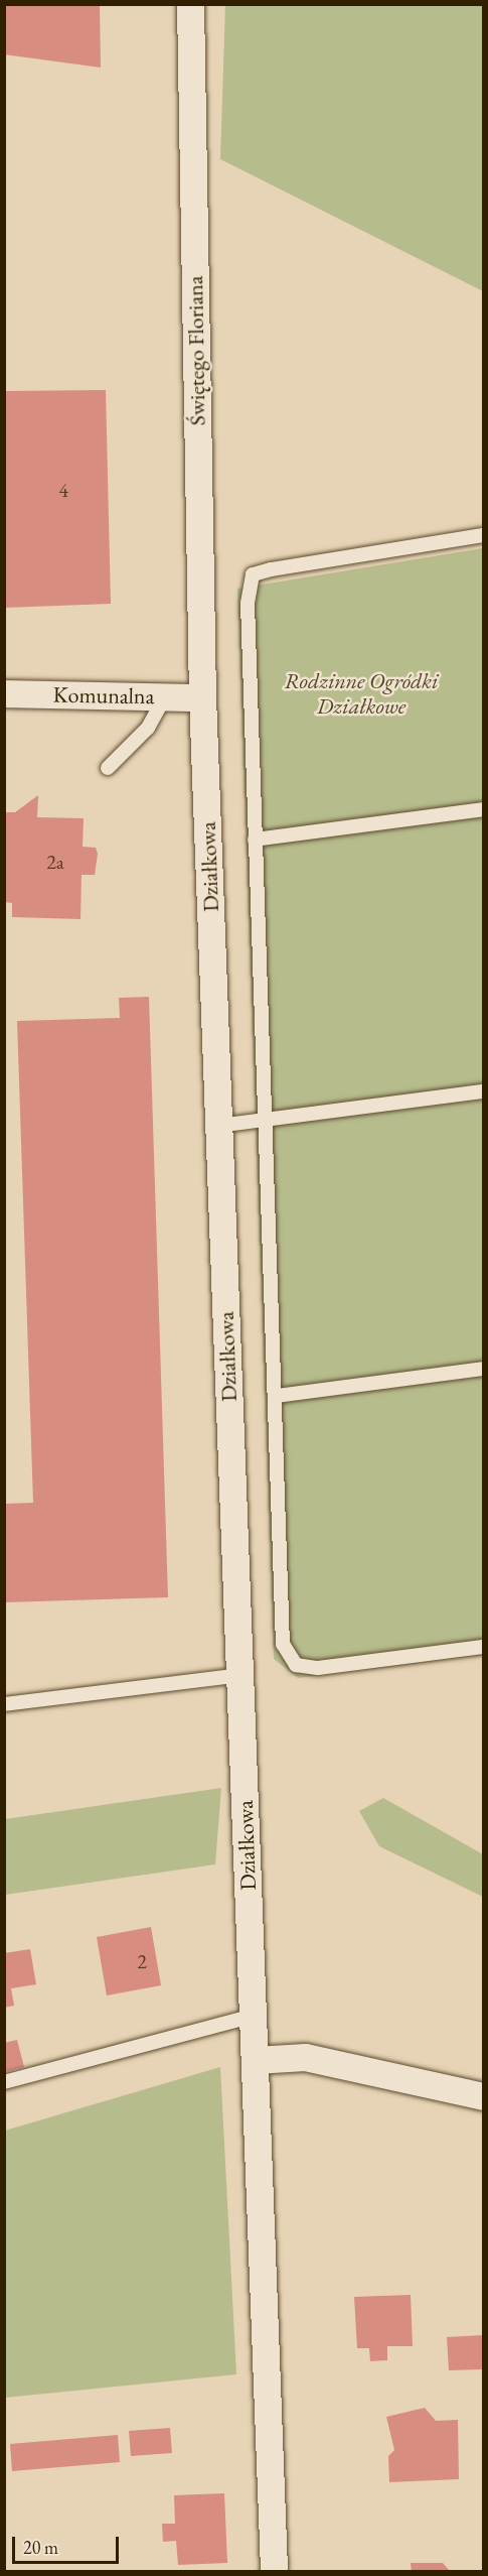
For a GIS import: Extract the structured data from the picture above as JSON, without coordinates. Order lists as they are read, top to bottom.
{
  "streets": {
    "street": ["Świętego Floriana", "Komunalna", "Działkowa"]
  },
  "crossings": [
    ["Świętego Floriana", "Komunalna"],
    ["Świętego Floriana", "Działkowa"],
    ["Komunalna", "Działkowa"]
  ],
  "parks": ["Rodzinne Ogródki Działkowe"],
  "house_numbers": ["4", "2a", "2"],
  "scale_bar": "20 m"
}
